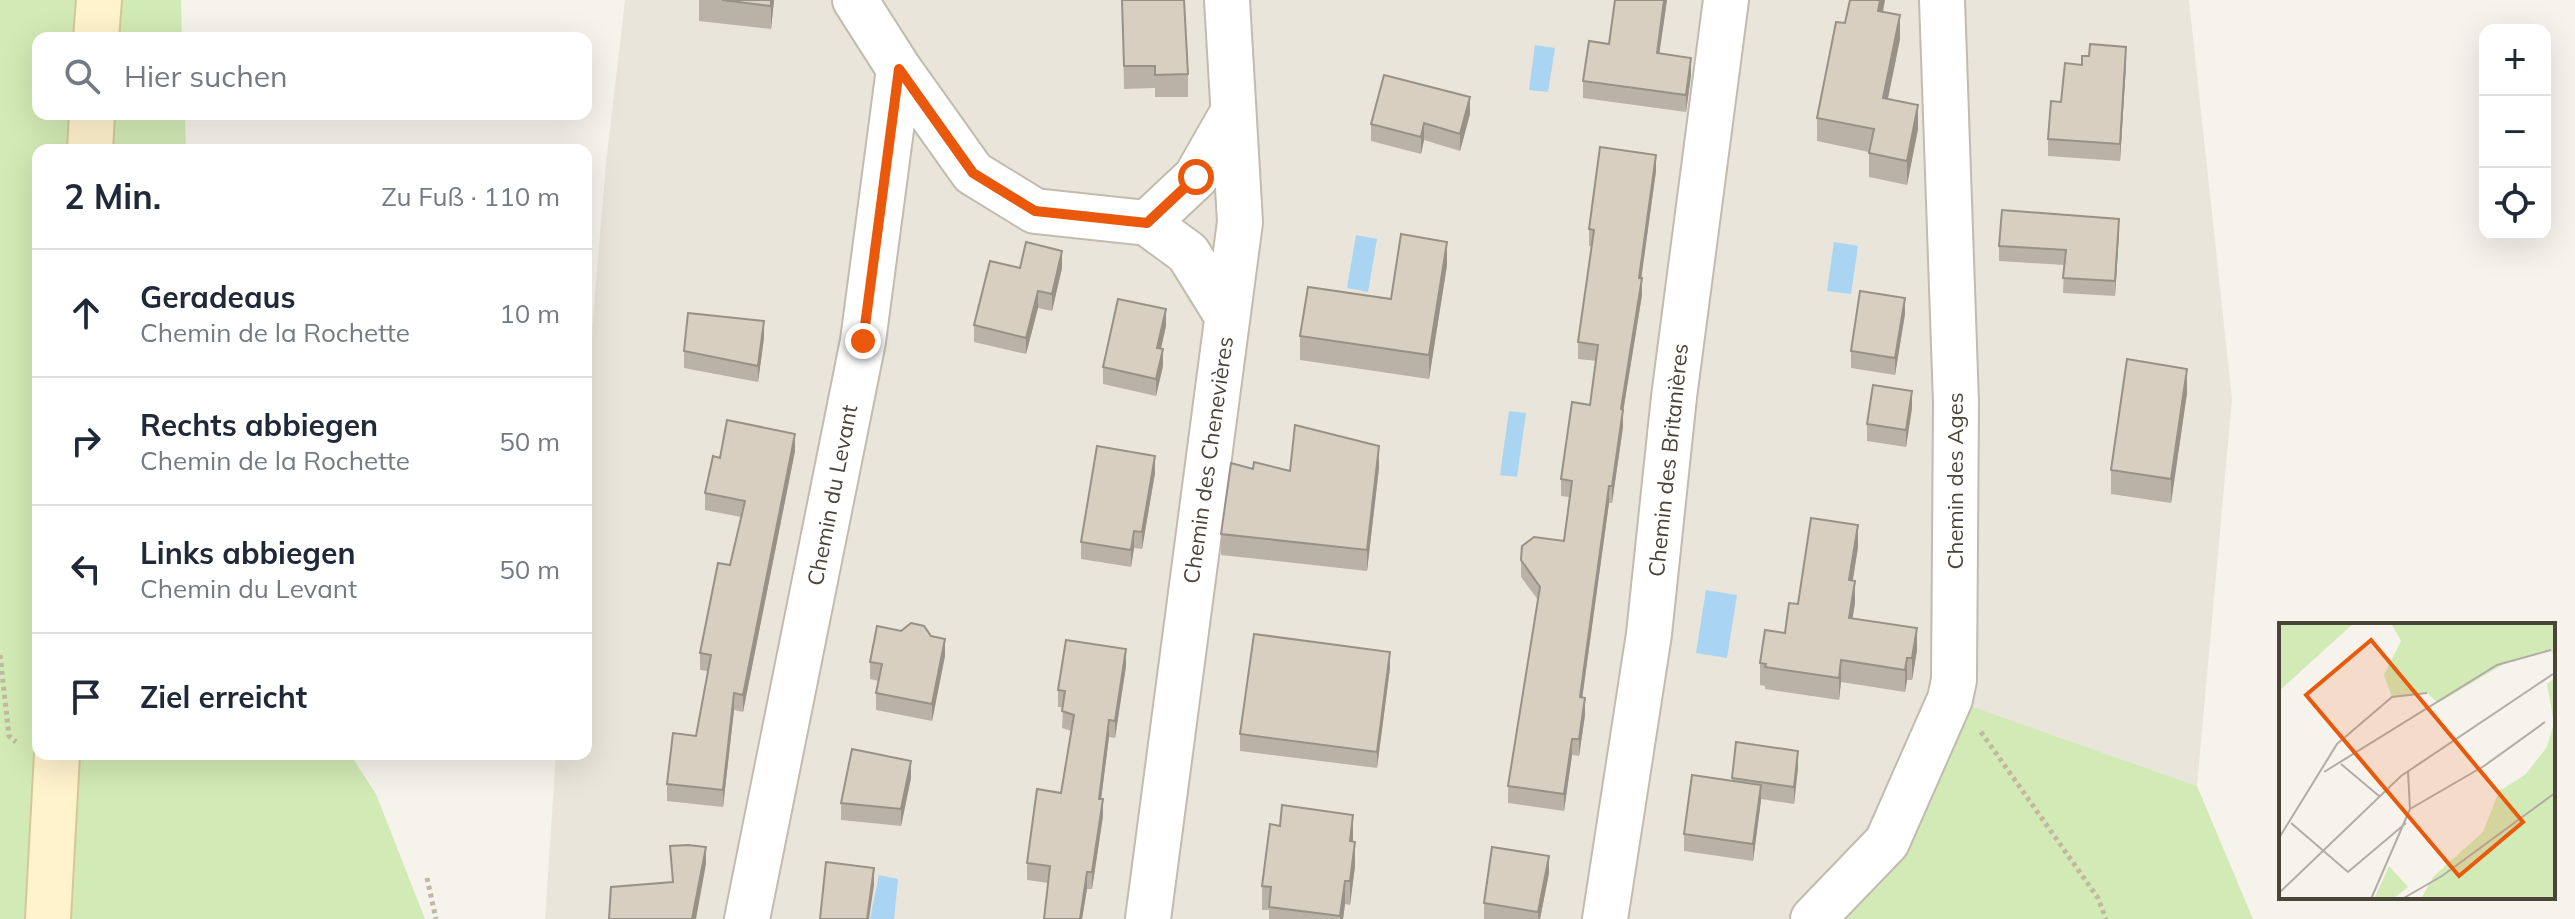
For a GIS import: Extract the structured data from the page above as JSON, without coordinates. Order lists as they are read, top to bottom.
{
  "streets": {
    "street": [
      "Chemin des Chenevières",
      "Chemin des Britanières",
      "Chemin des Ages",
      "Chemin du Levant"
    ]
  },
  "page": {
    "map_buttons": ["+", "−"],
    "search": "Hier suchen",
    "heading": ["2 Min.", "Zu Fuß · 110 m"],
    "list": [
      ["Geradeaus", "Chemin de la Rochette", "10 m"],
      ["Rechts abbiegen", "Chemin de la Rochette", "50 m"],
      ["Links abbiegen", "Chemin du Levant", "50 m"],
      "Ziel erreicht"
    ]
  }
}
